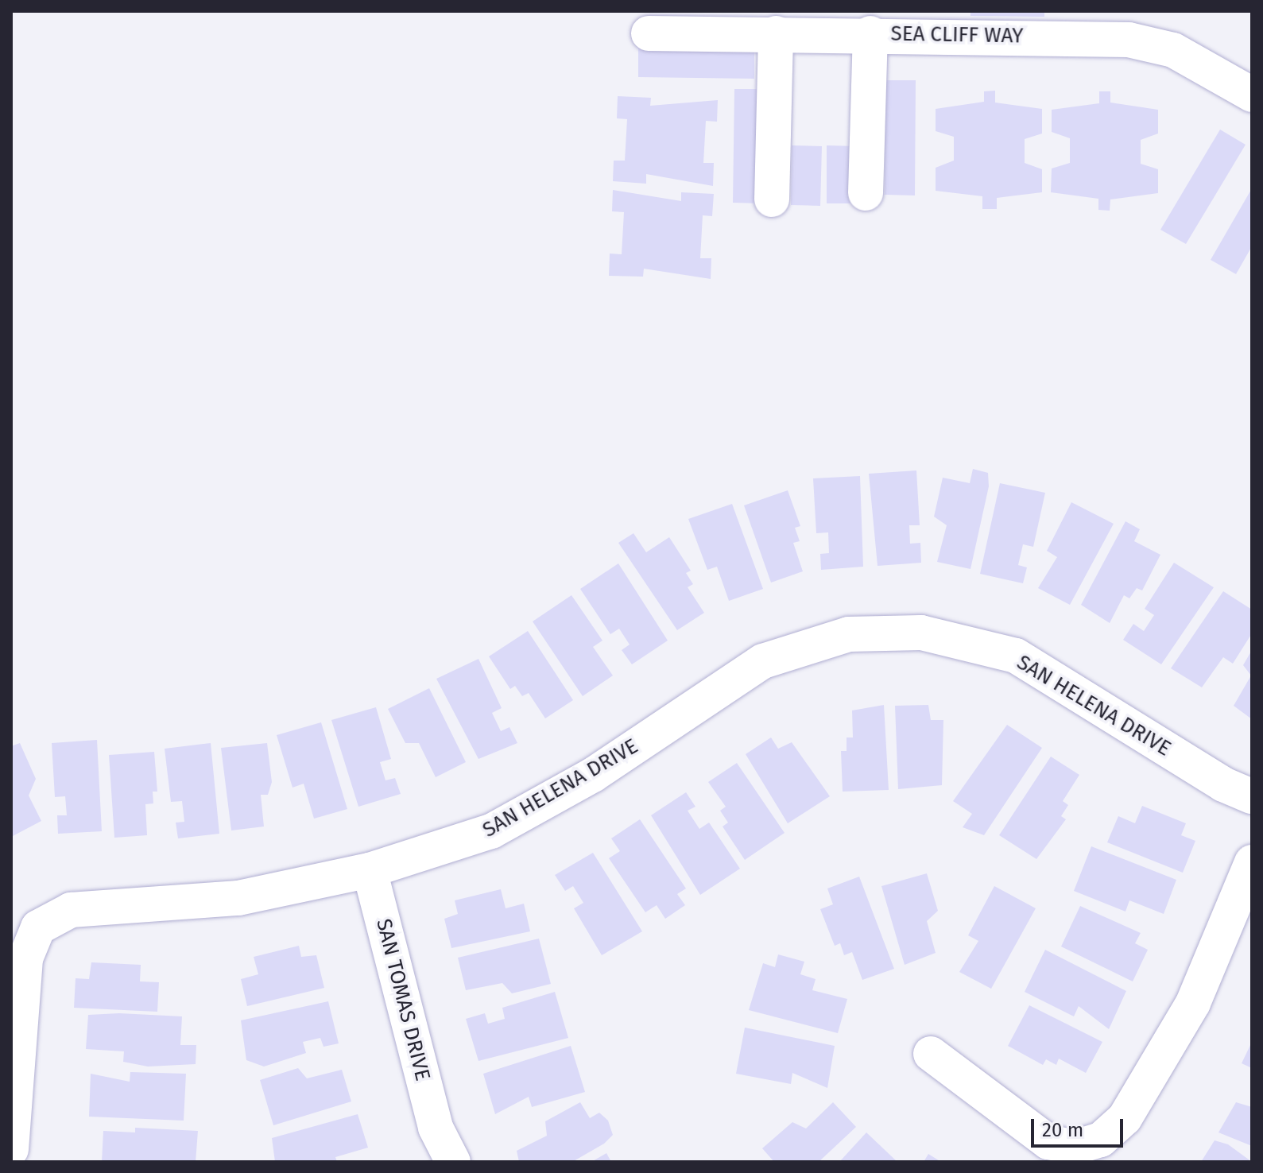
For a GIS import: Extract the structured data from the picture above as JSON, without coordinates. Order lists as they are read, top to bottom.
{
  "streets": {
    "street": ["SEA CLIFF WAY", "SAN HELENA DRIVE", "SAN TOMAS DRIVE"]
  },
  "crossings": [
    ["SAN HELENA DRIVE", "SAN TOMAS DRIVE"]
  ],
  "scale_bar": "20 m"
}
